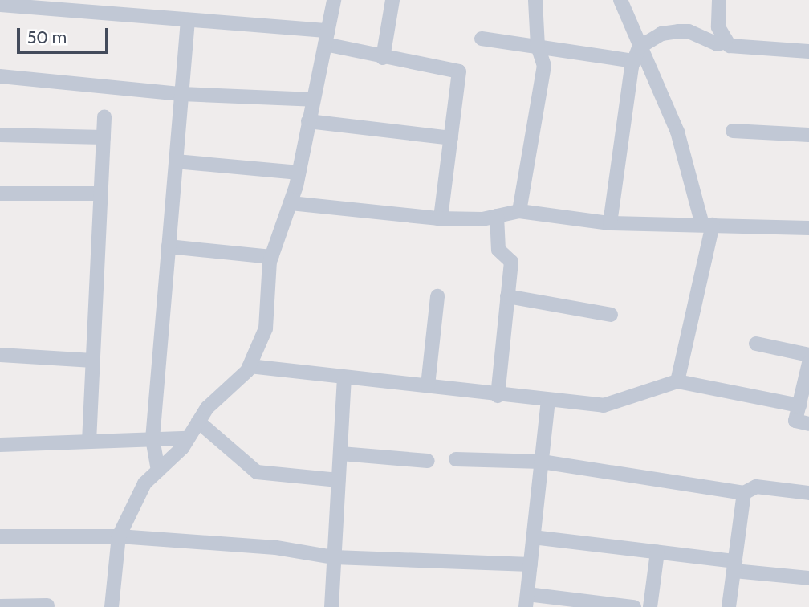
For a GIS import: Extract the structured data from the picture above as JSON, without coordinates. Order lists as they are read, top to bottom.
{
  "scale_bar": "50 m"
}
